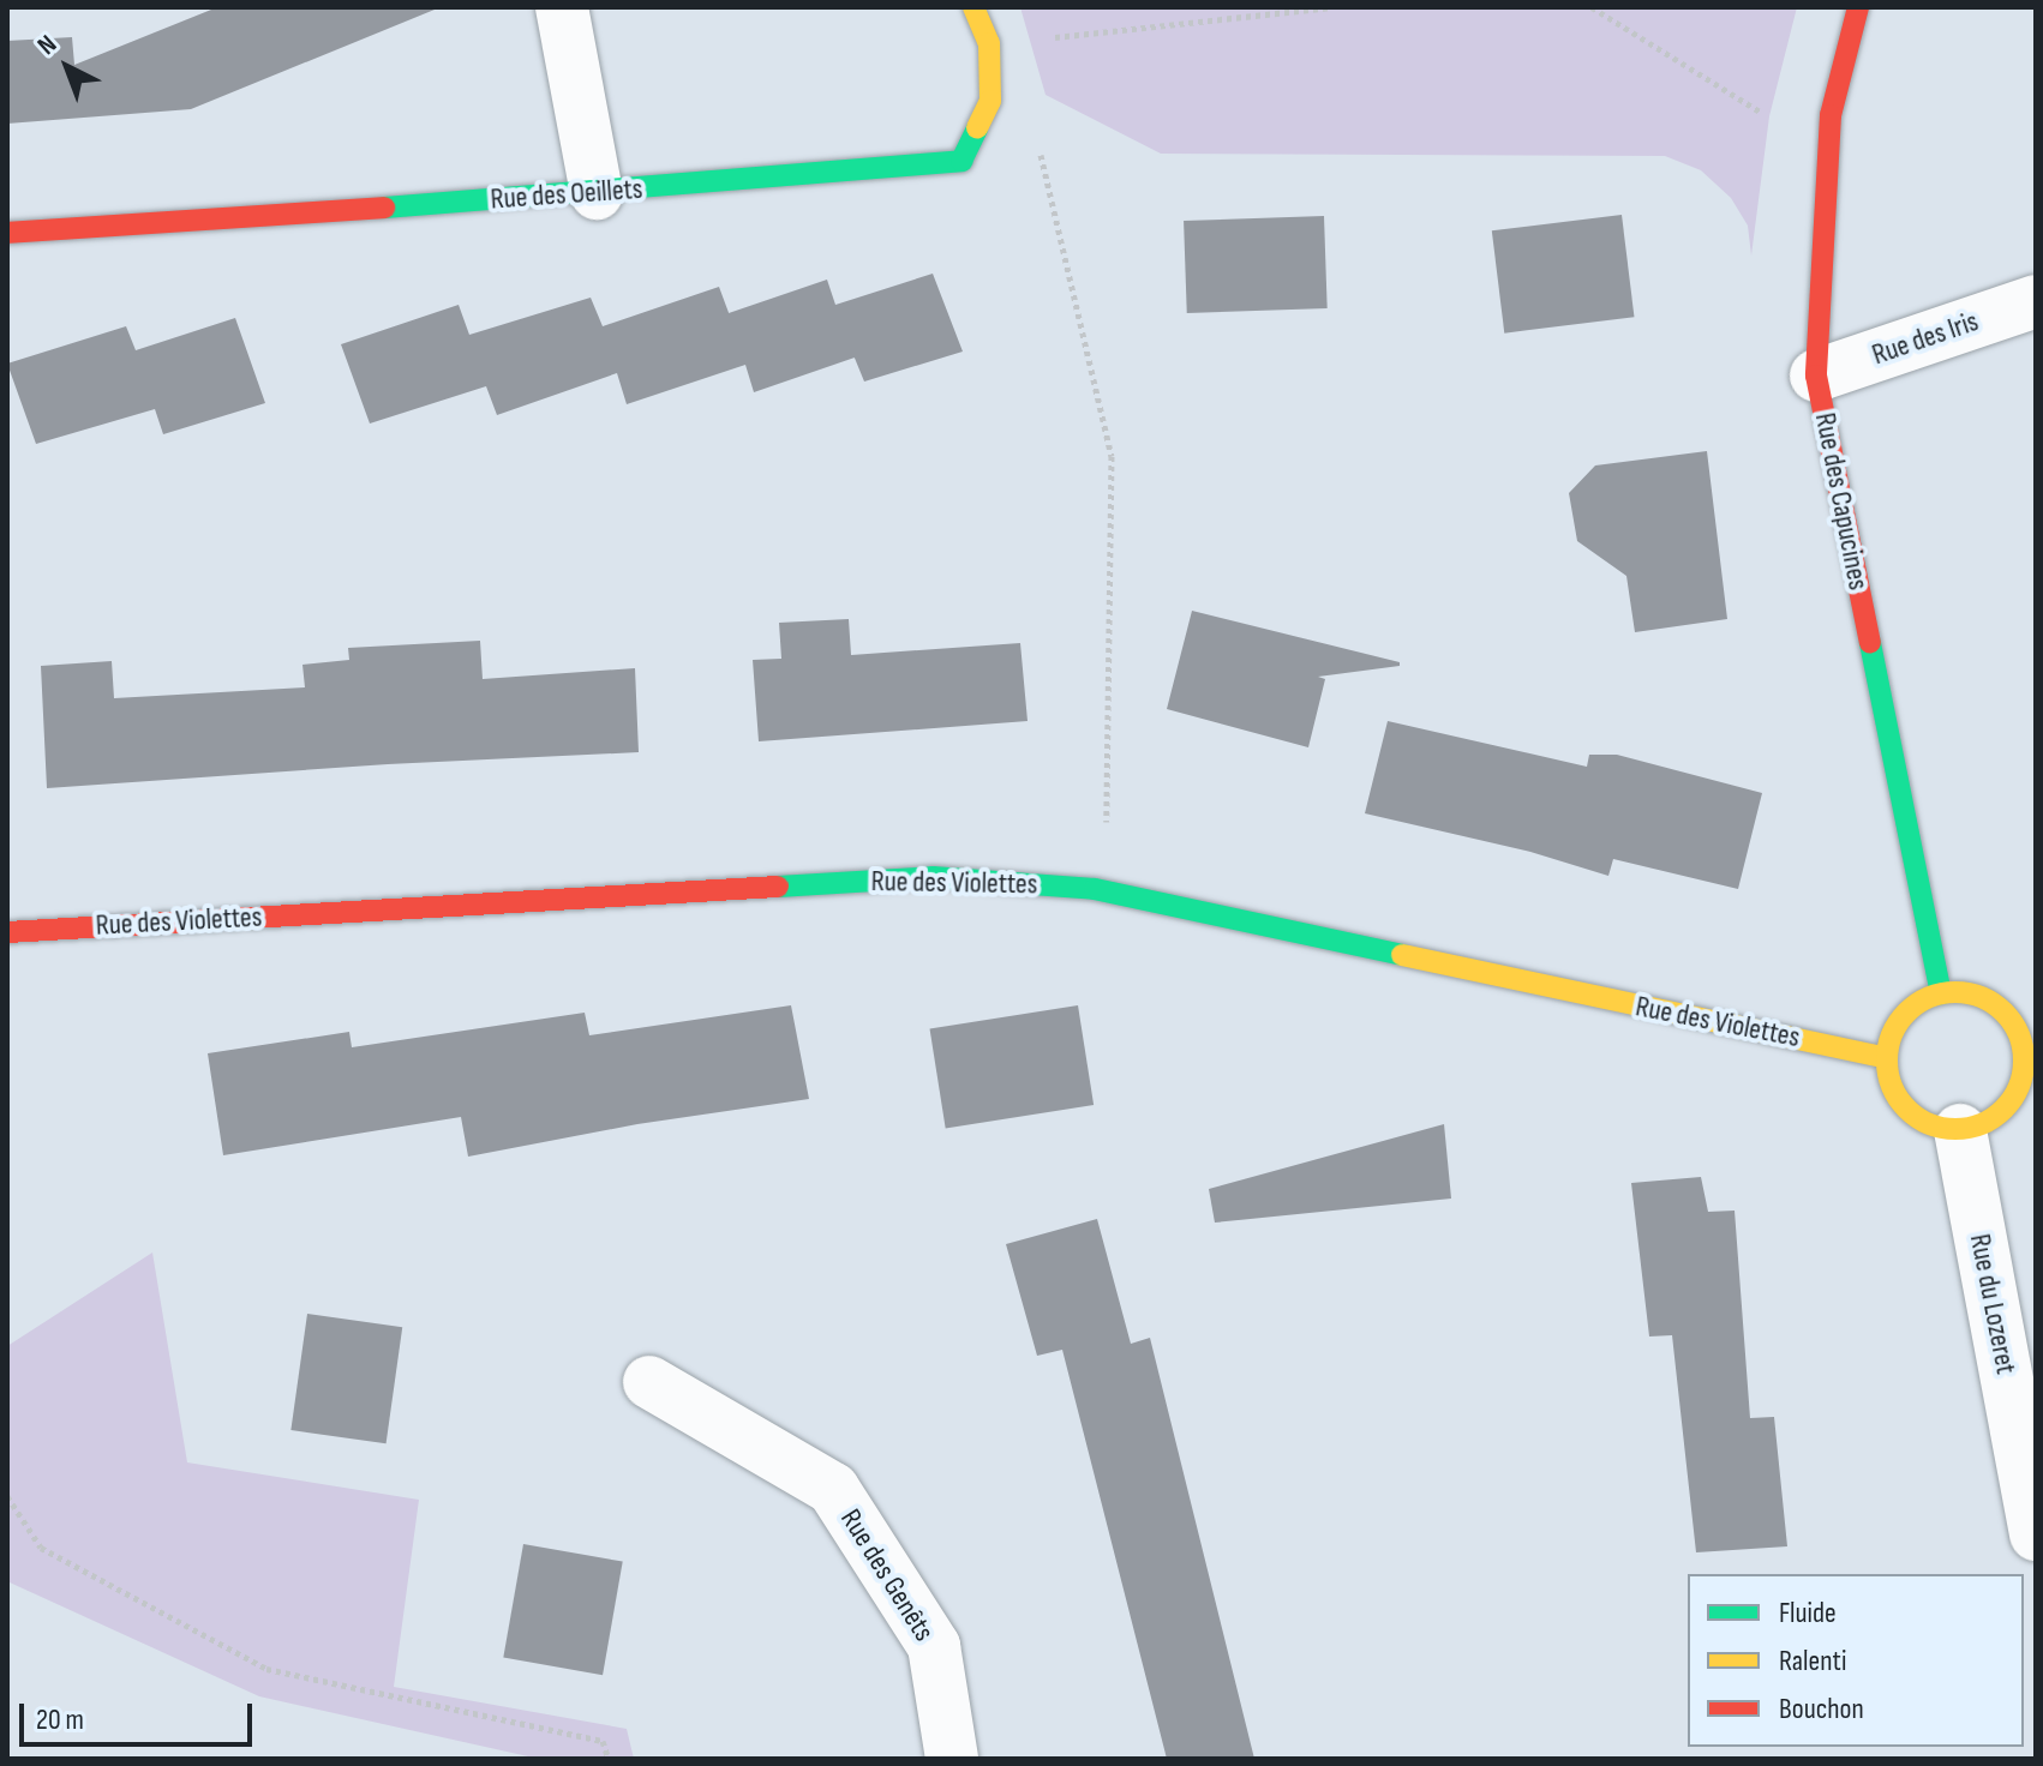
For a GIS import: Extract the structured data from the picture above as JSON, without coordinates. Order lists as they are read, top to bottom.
{
  "streets": {
    "street": [
      "Rue des Oeillets",
      "Rue des Iris",
      "Rue des Capucines",
      "Rue des Violettes",
      "Rue du Lozeret",
      "Rue des Genêts"
    ]
  },
  "crossings": [
    ["Rue des Iris", "Rue des Capucines"],
    ["Rue des Capucines", "Rue des Violettes"],
    ["Rue des Capucines", "Rue du Lozeret"],
    ["Rue des Violettes", "Rue du Lozeret"]
  ],
  "legend": ["Fluide", "Ralenti", "Bouchon"],
  "scale_bar": "20 m",
  "north": "top left"
}
